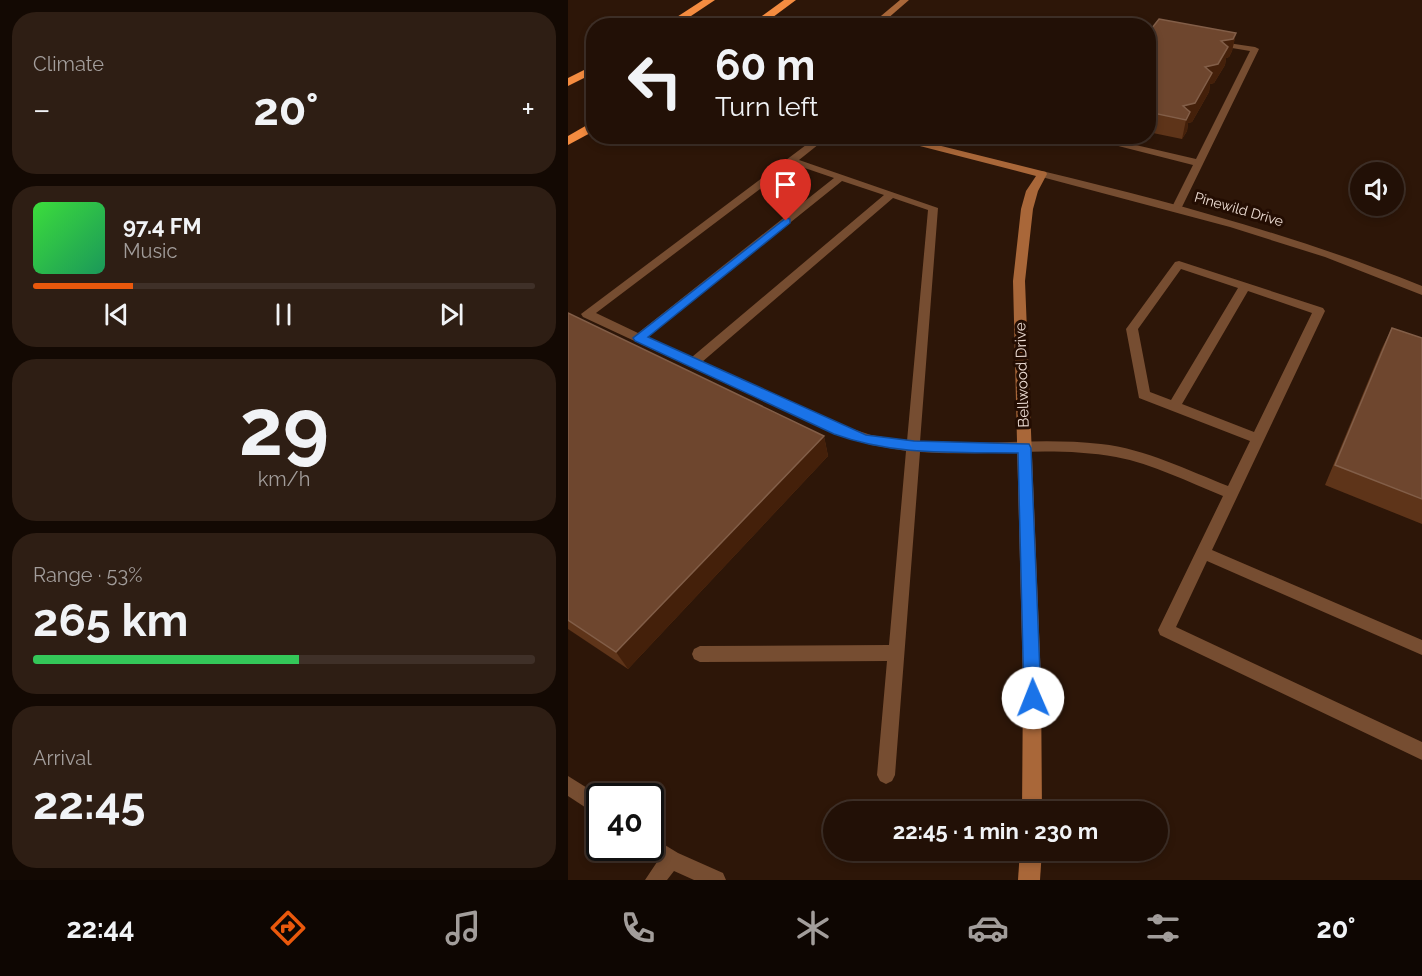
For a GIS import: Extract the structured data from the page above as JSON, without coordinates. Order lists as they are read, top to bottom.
{
  "streets": {
    "street": ["Pinewild Drive", "Bellwood Drive"]
  },
  "crossings": [
    ["Pinewild Drive", "Bellwood Drive"]
  ],
  "page": {
    "tile": [
      "Climate",
      ["29", "km/h"],
      ["Range · 53%", "265 km"],
      ["Arrival", "22:45"]
    ],
    "turn": ["60 m", "Turn left"],
    "heat": ["−", "20°", "+"],
    "song": ["97.4 FM", "Music"],
    "limit": "40",
    "trip": "22:45 · 1 min · 230 m",
    "tabs": ["22:44", "20°"]
  }
}
